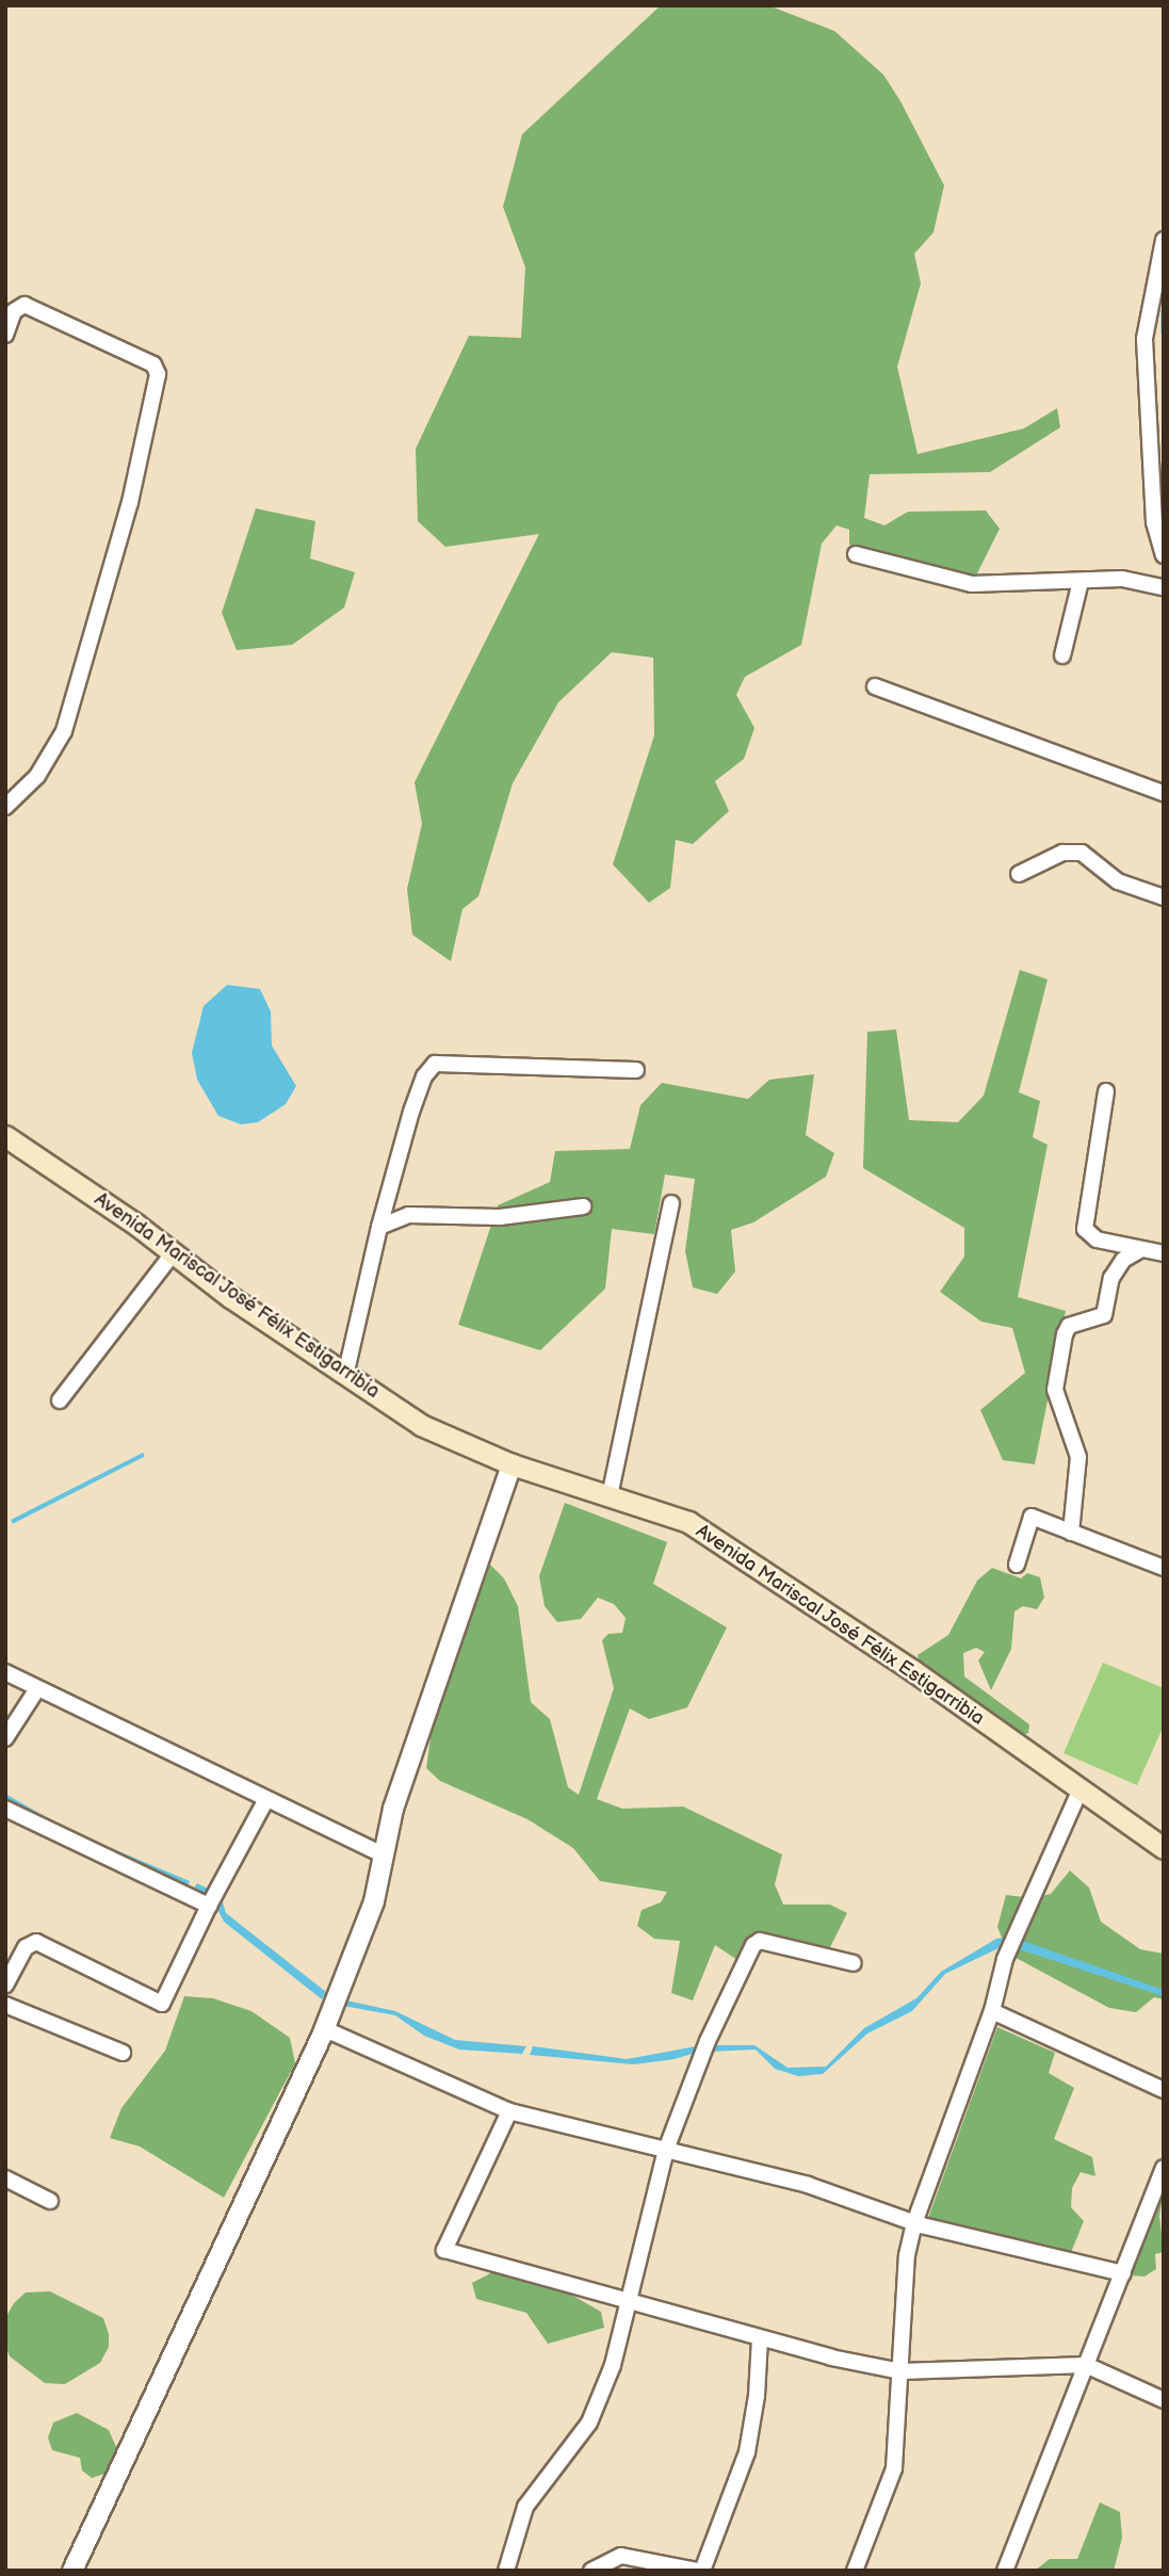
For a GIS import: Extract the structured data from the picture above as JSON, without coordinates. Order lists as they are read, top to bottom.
{
  "streets": {
    "main road": ["Avenida Mariscal José Félix Estigarribia"]
  }
}
